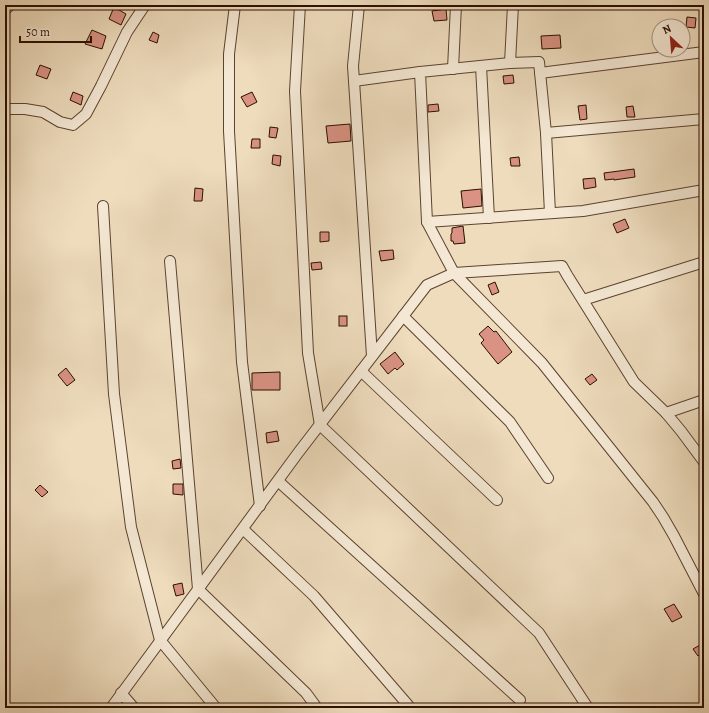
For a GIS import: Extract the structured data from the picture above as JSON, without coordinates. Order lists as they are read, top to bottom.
{
  "scale_bar": "50 m",
  "north": "top left"
}
